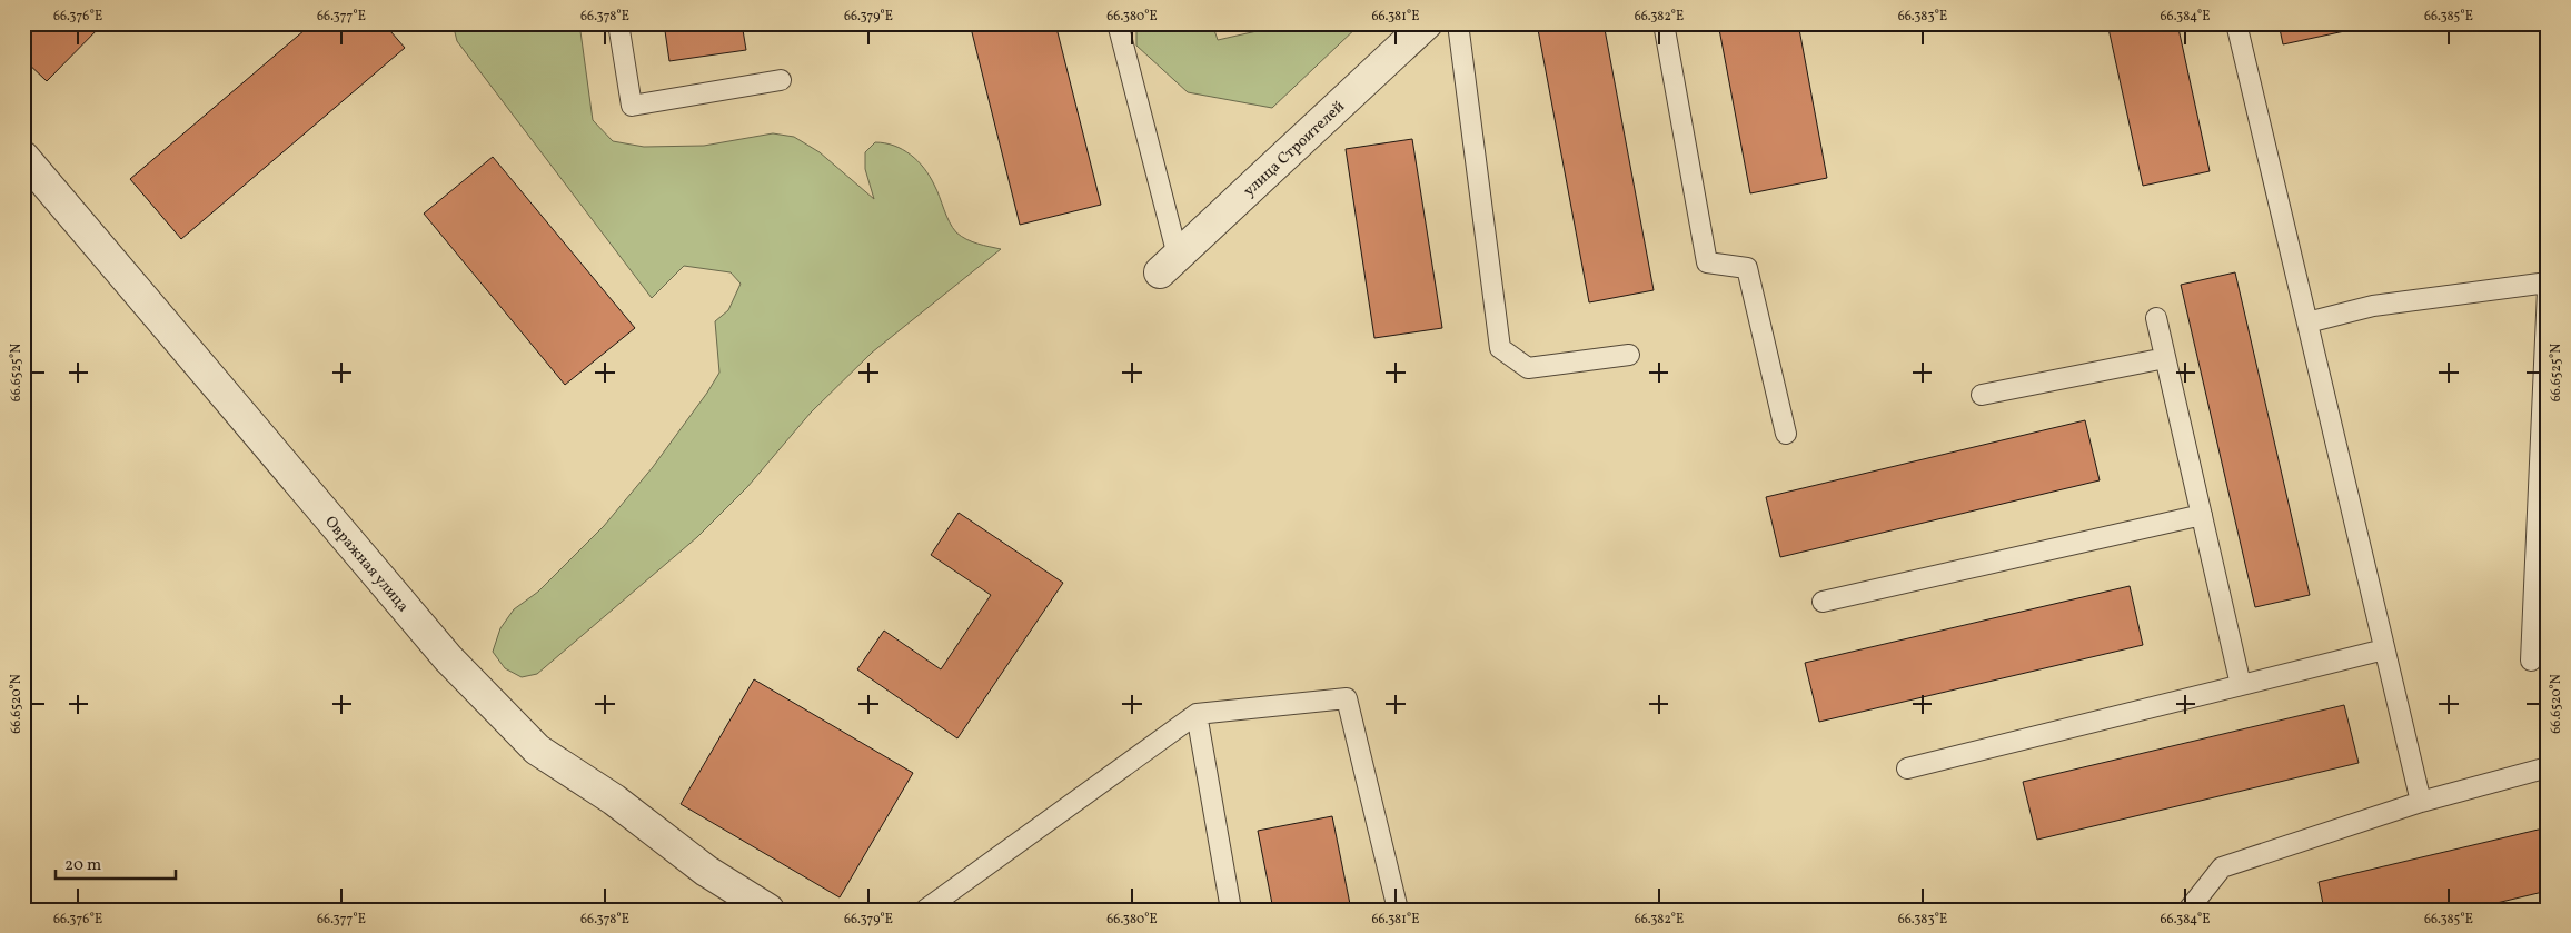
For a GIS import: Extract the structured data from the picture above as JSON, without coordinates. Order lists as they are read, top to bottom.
{
  "streets": {
    "street": ["улица Строителей", "Овражная улица"]
  },
  "scale_bar": "20 m",
  "coordinates": [
    "66.376°E",
    "66.377°E",
    "66.378°E",
    "66.379°E",
    "66.380°E",
    "66.381°E",
    "66.382°E",
    "66.383°E",
    "66.384°E",
    "66.385°E",
    "66.6525°N",
    "66.6520°N"
  ]
}
